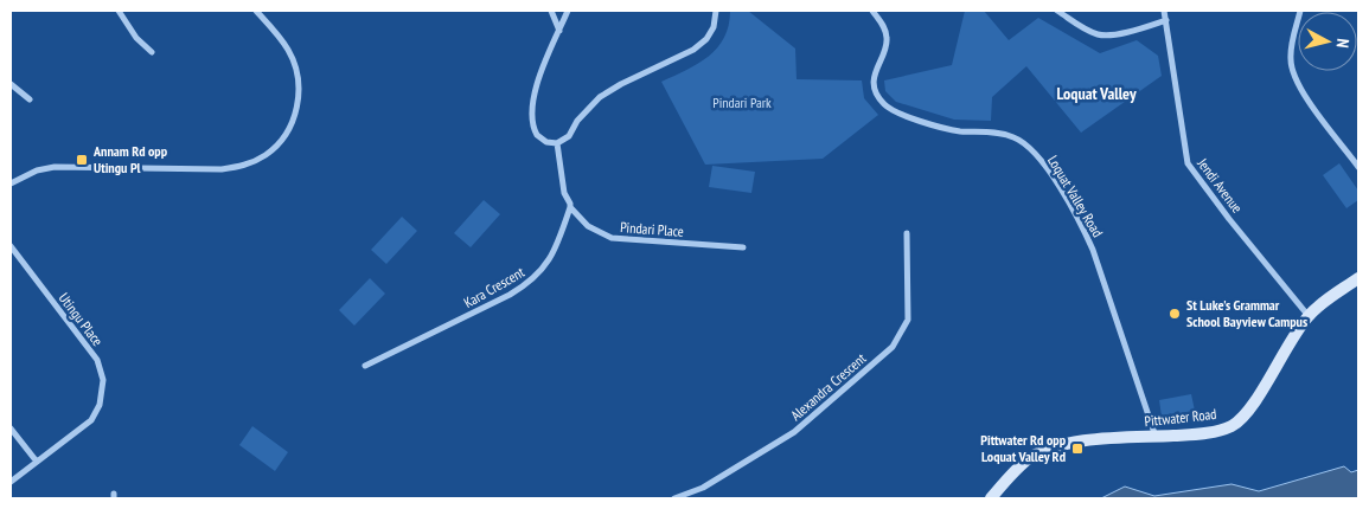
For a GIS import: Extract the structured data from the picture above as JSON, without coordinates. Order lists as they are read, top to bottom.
{
  "streets": {
    "main road": ["Pittwater Road"],
    "street": [
      "Jendi Avenue",
      "Loquat Valley Road",
      "Pindari Place",
      "Kara Crescent",
      "Utingu Place",
      "Alexandra Crescent"
    ]
  },
  "crossings": [
    ["Jendi Avenue", "Pittwater Road"],
    ["Loquat Valley Road", "Pittwater Road"],
    ["Pindari Place", "Kara Crescent"]
  ],
  "districts": ["Loquat Valley"],
  "parks": ["Pindari Park"],
  "places": {
    "transit": ["Annam Rd opp Utingu Pl", "Pittwater Rd opp Loquat Valley Rd"],
    "other": ["St Luke's Grammar School Bayview Campus"]
  },
  "north": "right"
}
